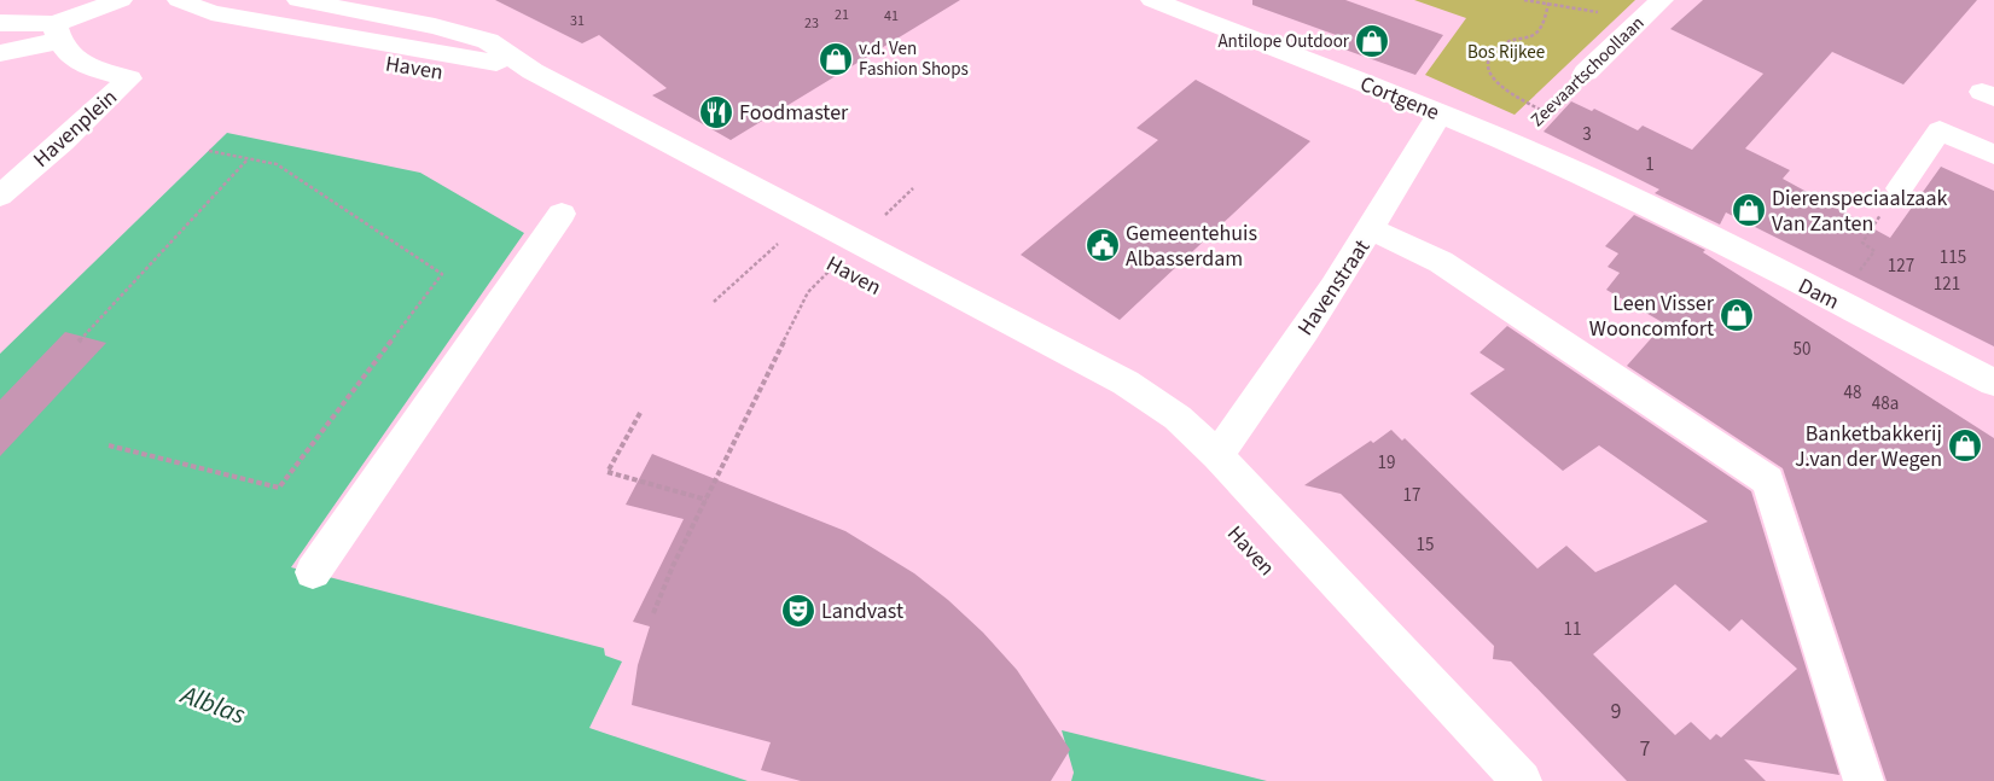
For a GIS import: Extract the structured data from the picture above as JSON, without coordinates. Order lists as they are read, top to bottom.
{
  "streets": {
    "street": [
      "Haven",
      "Zeevaartschoollaan",
      "Cortgene",
      "Havenplein",
      "Havenstraat",
      "Dam"
    ]
  },
  "crossings": [
    ["Haven", "Havenstraat"],
    ["Zeevaartschoollaan", "Cortgene"],
    ["Cortgene", "Havenstraat"],
    ["Cortgene", "Dam"]
  ],
  "water": ["Alblas"],
  "parks": ["Bos Rijkee"],
  "places": {
    "shop": [
      "Antilope Outdoor",
      "v.d. Ven Fashion Shops",
      "Dierenspeciaalzaak Van Zanten",
      "Leen Visser Wooncomfort",
      "Banketbakkerij J.van der Wegen"
    ],
    "restaurant": ["Foodmaster"],
    "public building": ["Gemeentehuis Albasserdam"],
    "theatre": ["Landvast"]
  },
  "house_numbers": [
    "21",
    "41",
    "31",
    "23",
    "3",
    "1",
    "115",
    "127",
    "121",
    "50",
    "48",
    "48a",
    "19",
    "17",
    "15",
    "11",
    "9",
    "7"
  ]
}
